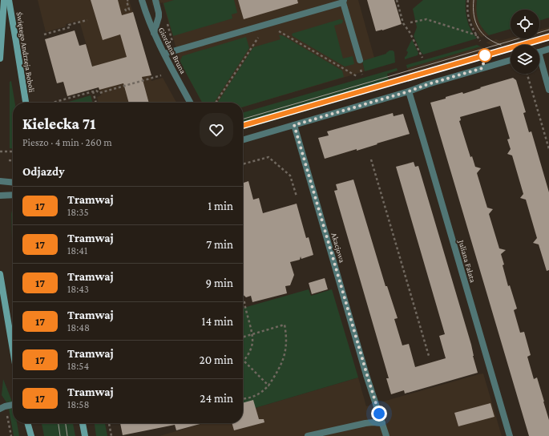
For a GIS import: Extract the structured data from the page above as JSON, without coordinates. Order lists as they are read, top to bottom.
{
  "streets": {
    "main road": ["Świętego Andrzeja Boboli"],
    "street": ["Giordana Bruna", "Akacjowa", "Juliana Fałata"]
  },
  "lines": ["tram line 17"],
  "page": {
    "heading": [
      ["Kielecka 71", "Pieszo · 4 min · 260 m"],
      "Odjazdy"
    ],
    "list": [
      {
        "mark": "17",
        "name": "Tramwaj",
        "note": "18:35",
        "value": "1 min"
      },
      {
        "mark": "17",
        "name": "Tramwaj",
        "note": "18:41",
        "value": "7 min"
      },
      {
        "mark": "17",
        "name": "Tramwaj",
        "note": "18:43",
        "value": "9 min"
      },
      {
        "mark": "17",
        "name": "Tramwaj",
        "note": "18:48",
        "value": "14 min"
      },
      {
        "mark": "17",
        "name": "Tramwaj",
        "note": "18:54",
        "value": "20 min"
      },
      {
        "mark": "17",
        "name": "Tramwaj",
        "note": "18:58",
        "value": "24 min"
      }
    ]
  }
}
